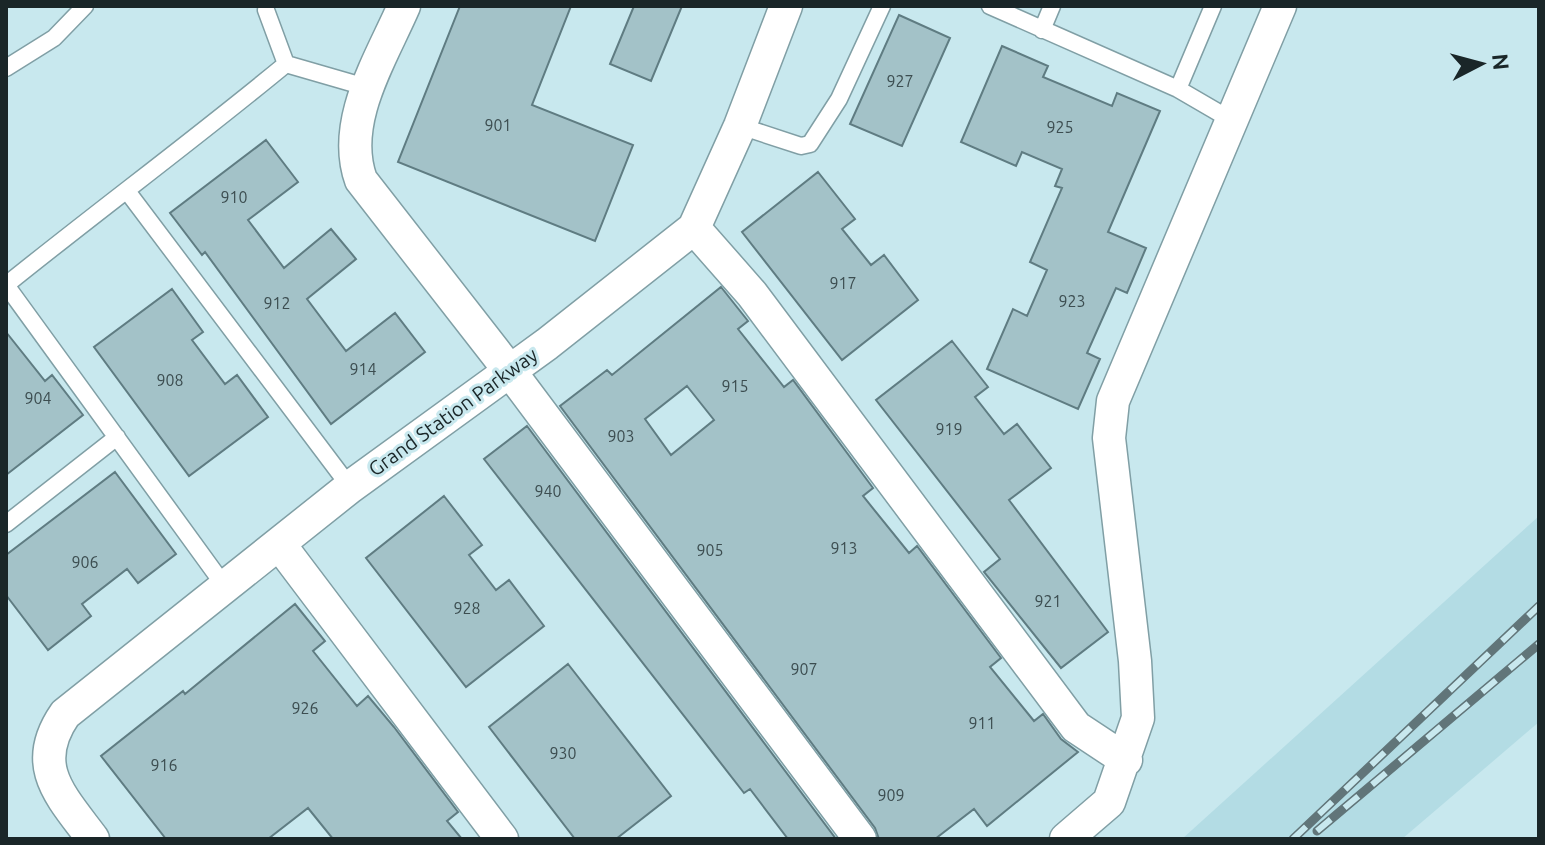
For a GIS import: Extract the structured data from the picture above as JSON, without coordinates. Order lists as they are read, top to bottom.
{
  "streets": {
    "street": ["Grand Station Parkway"]
  },
  "house_numbers": [
    "927",
    "901",
    "925",
    "910",
    "917",
    "923",
    "912",
    "914",
    "908",
    "915",
    "904",
    "919",
    "903",
    "940",
    "913",
    "905",
    "906",
    "921",
    "928",
    "907",
    "926",
    "911",
    "930",
    "916",
    "909"
  ],
  "north": "right"
}
